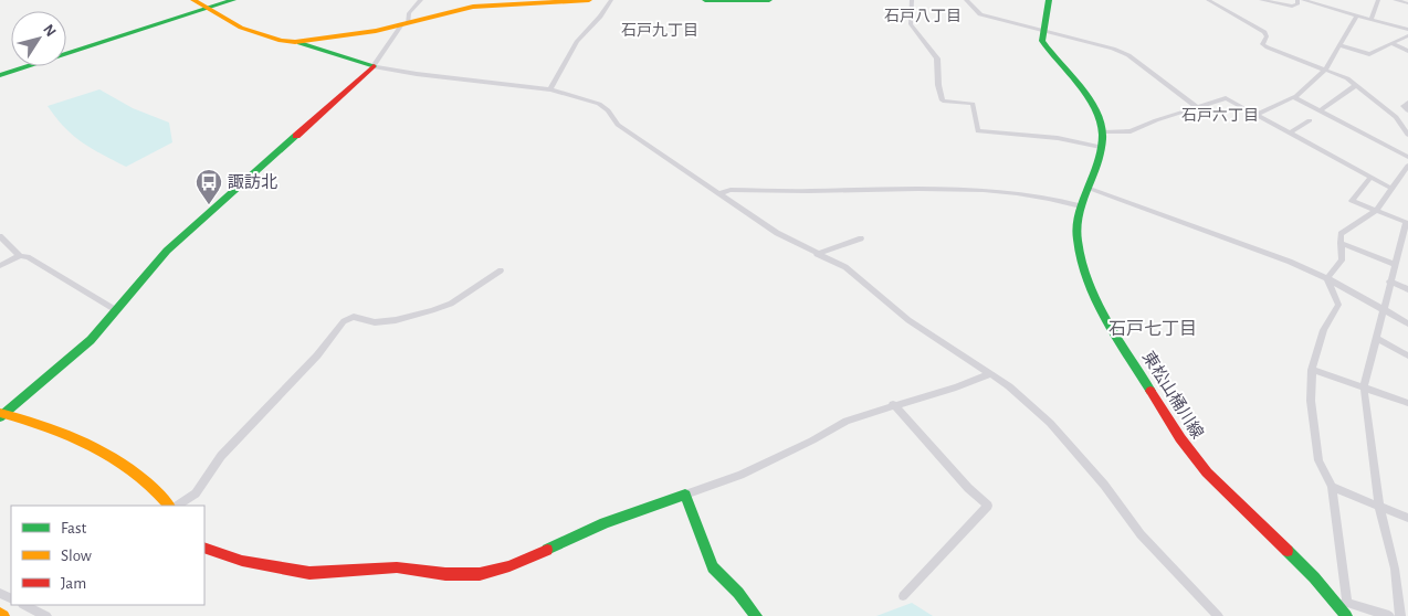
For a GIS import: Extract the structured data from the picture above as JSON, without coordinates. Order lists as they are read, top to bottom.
{
  "streets": {
    "street": ["東松山桶川線"]
  },
  "districts": [
    "石戸八丁目",
    "石戸九丁目",
    "石戸六丁目",
    "石戸七丁目"
  ],
  "places": {
    "bus stop": ["諏訪北"]
  },
  "legend": ["Fast", "Slow", "Jam"],
  "north": "top right"
}
